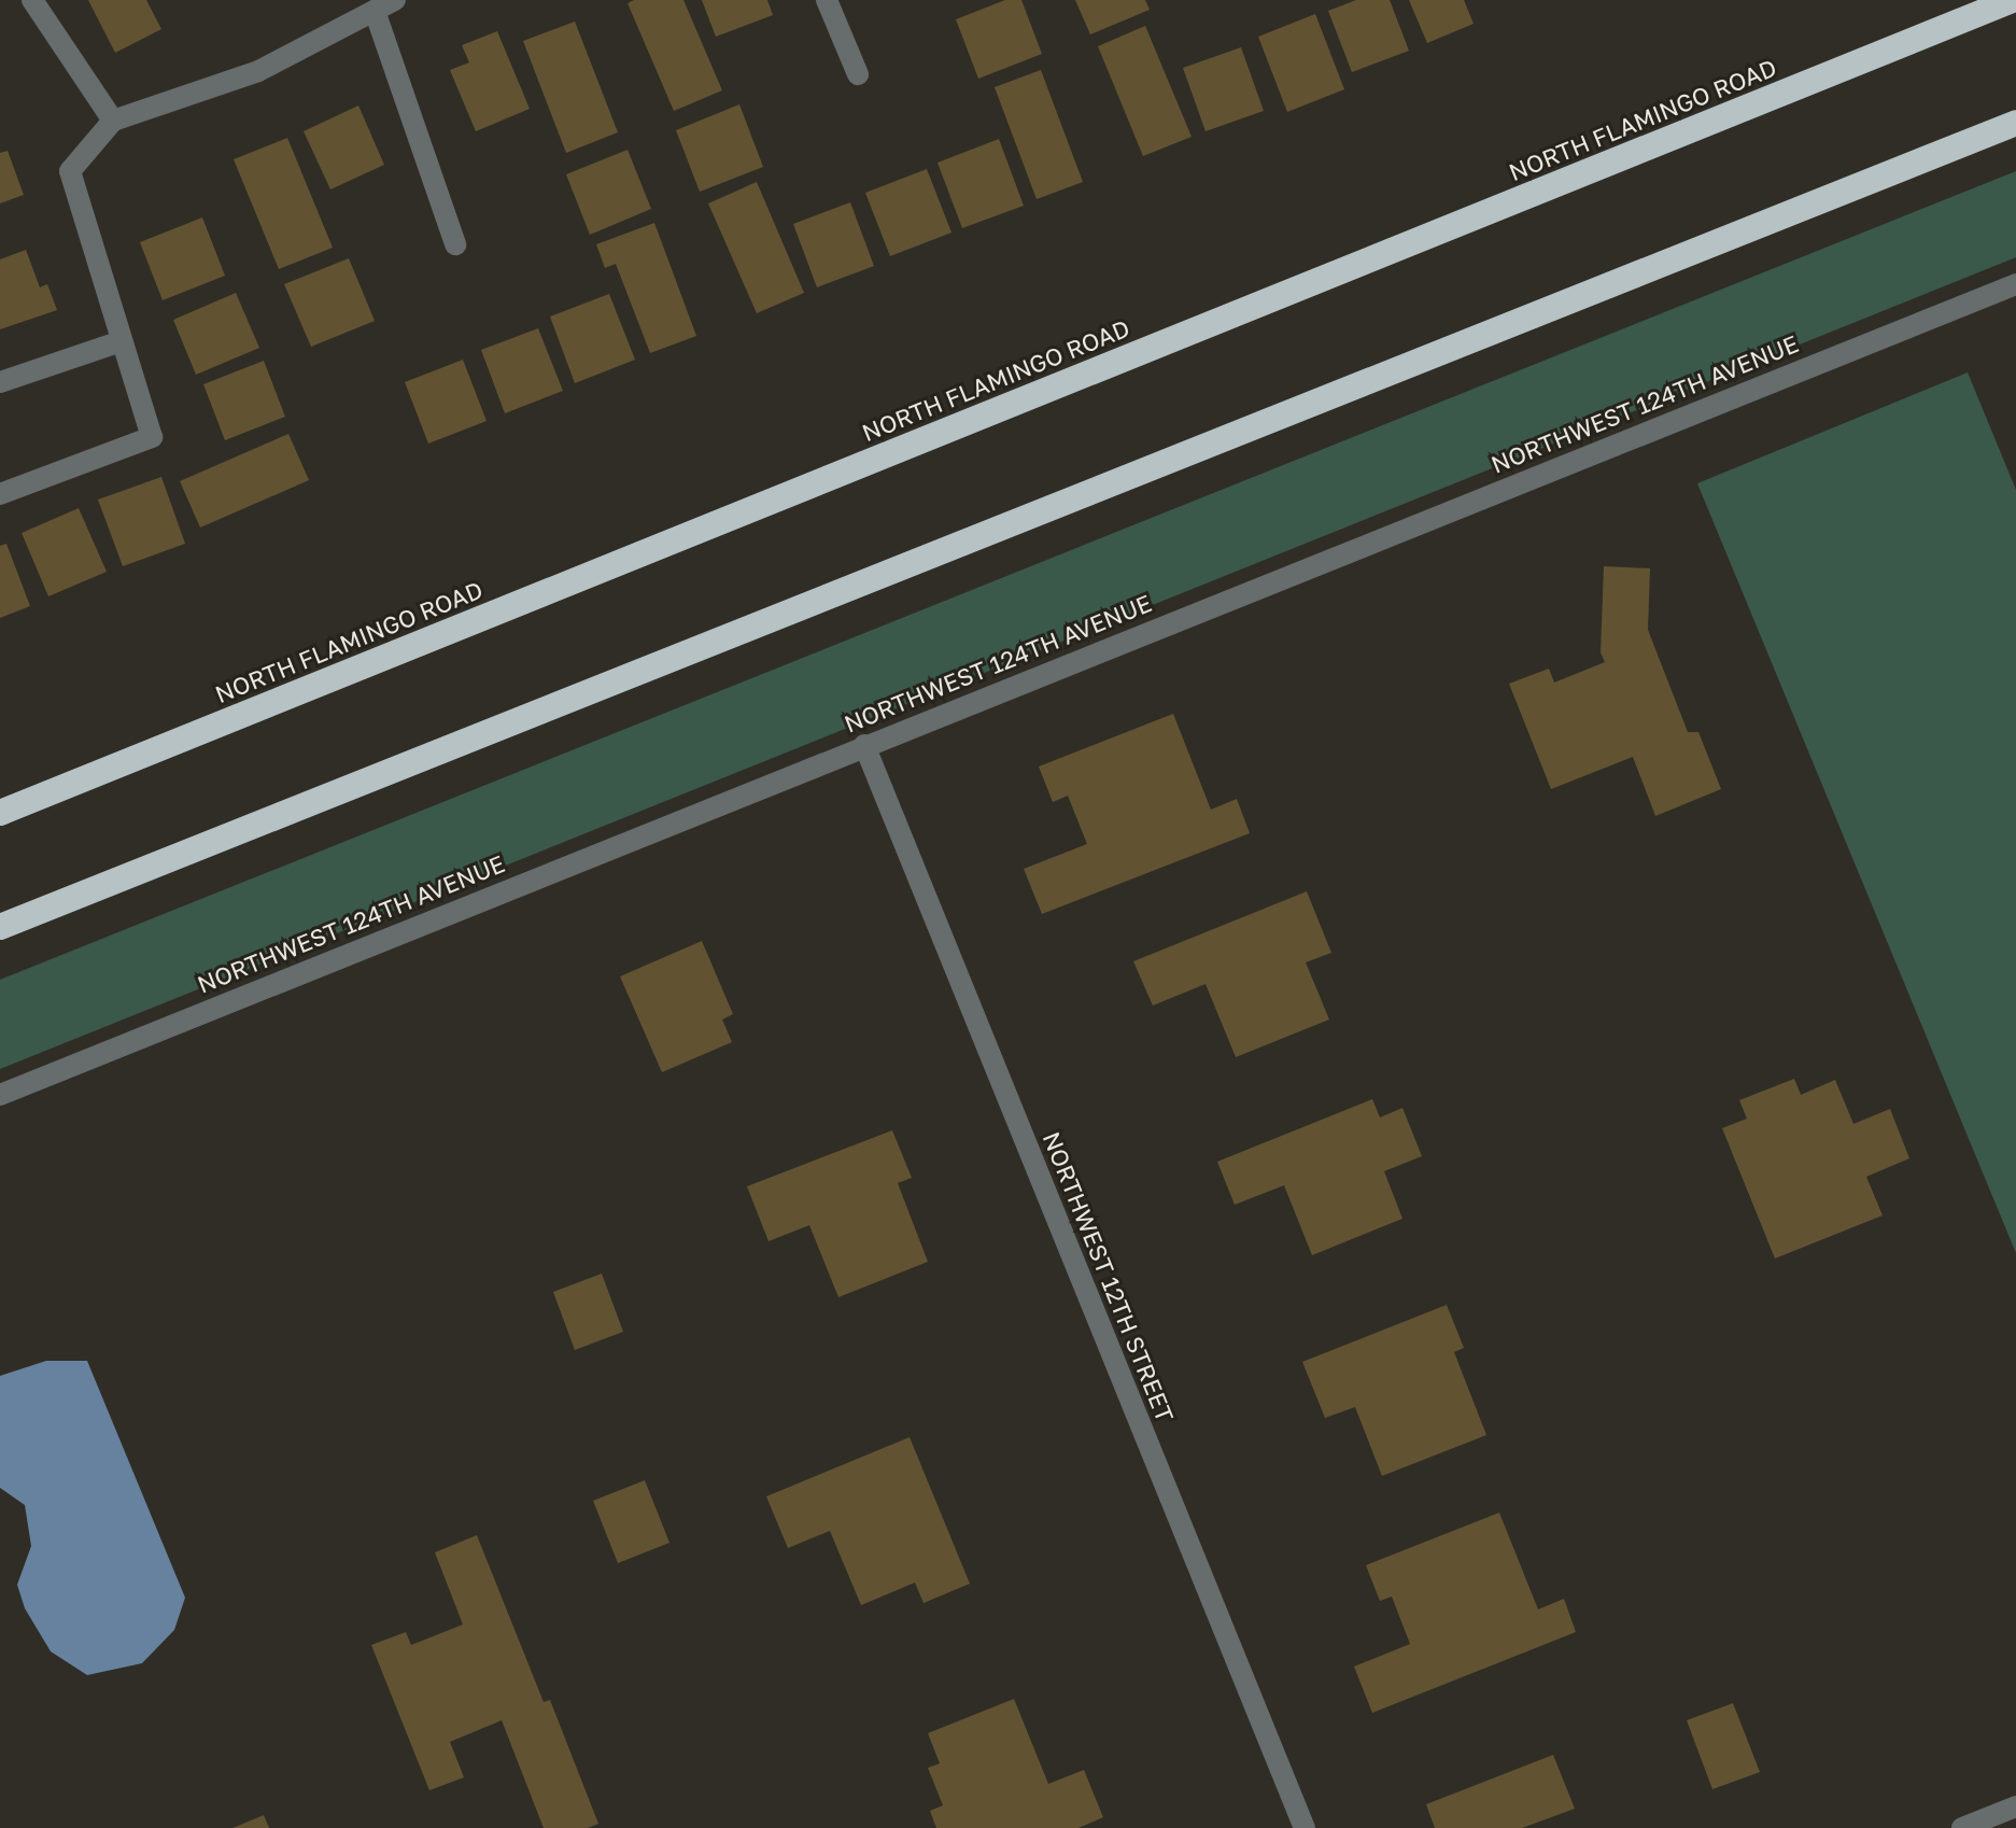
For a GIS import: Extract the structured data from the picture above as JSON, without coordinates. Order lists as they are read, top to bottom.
{
  "streets": {
    "highway": ["NORTH FLAMINGO ROAD"],
    "street": ["NORTHWEST 124TH AVENUE", "NORTHWEST 12TH STREET"]
  },
  "crossings": [
    ["NORTHWEST 124TH AVENUE", "NORTHWEST 12TH STREET"]
  ]
}
